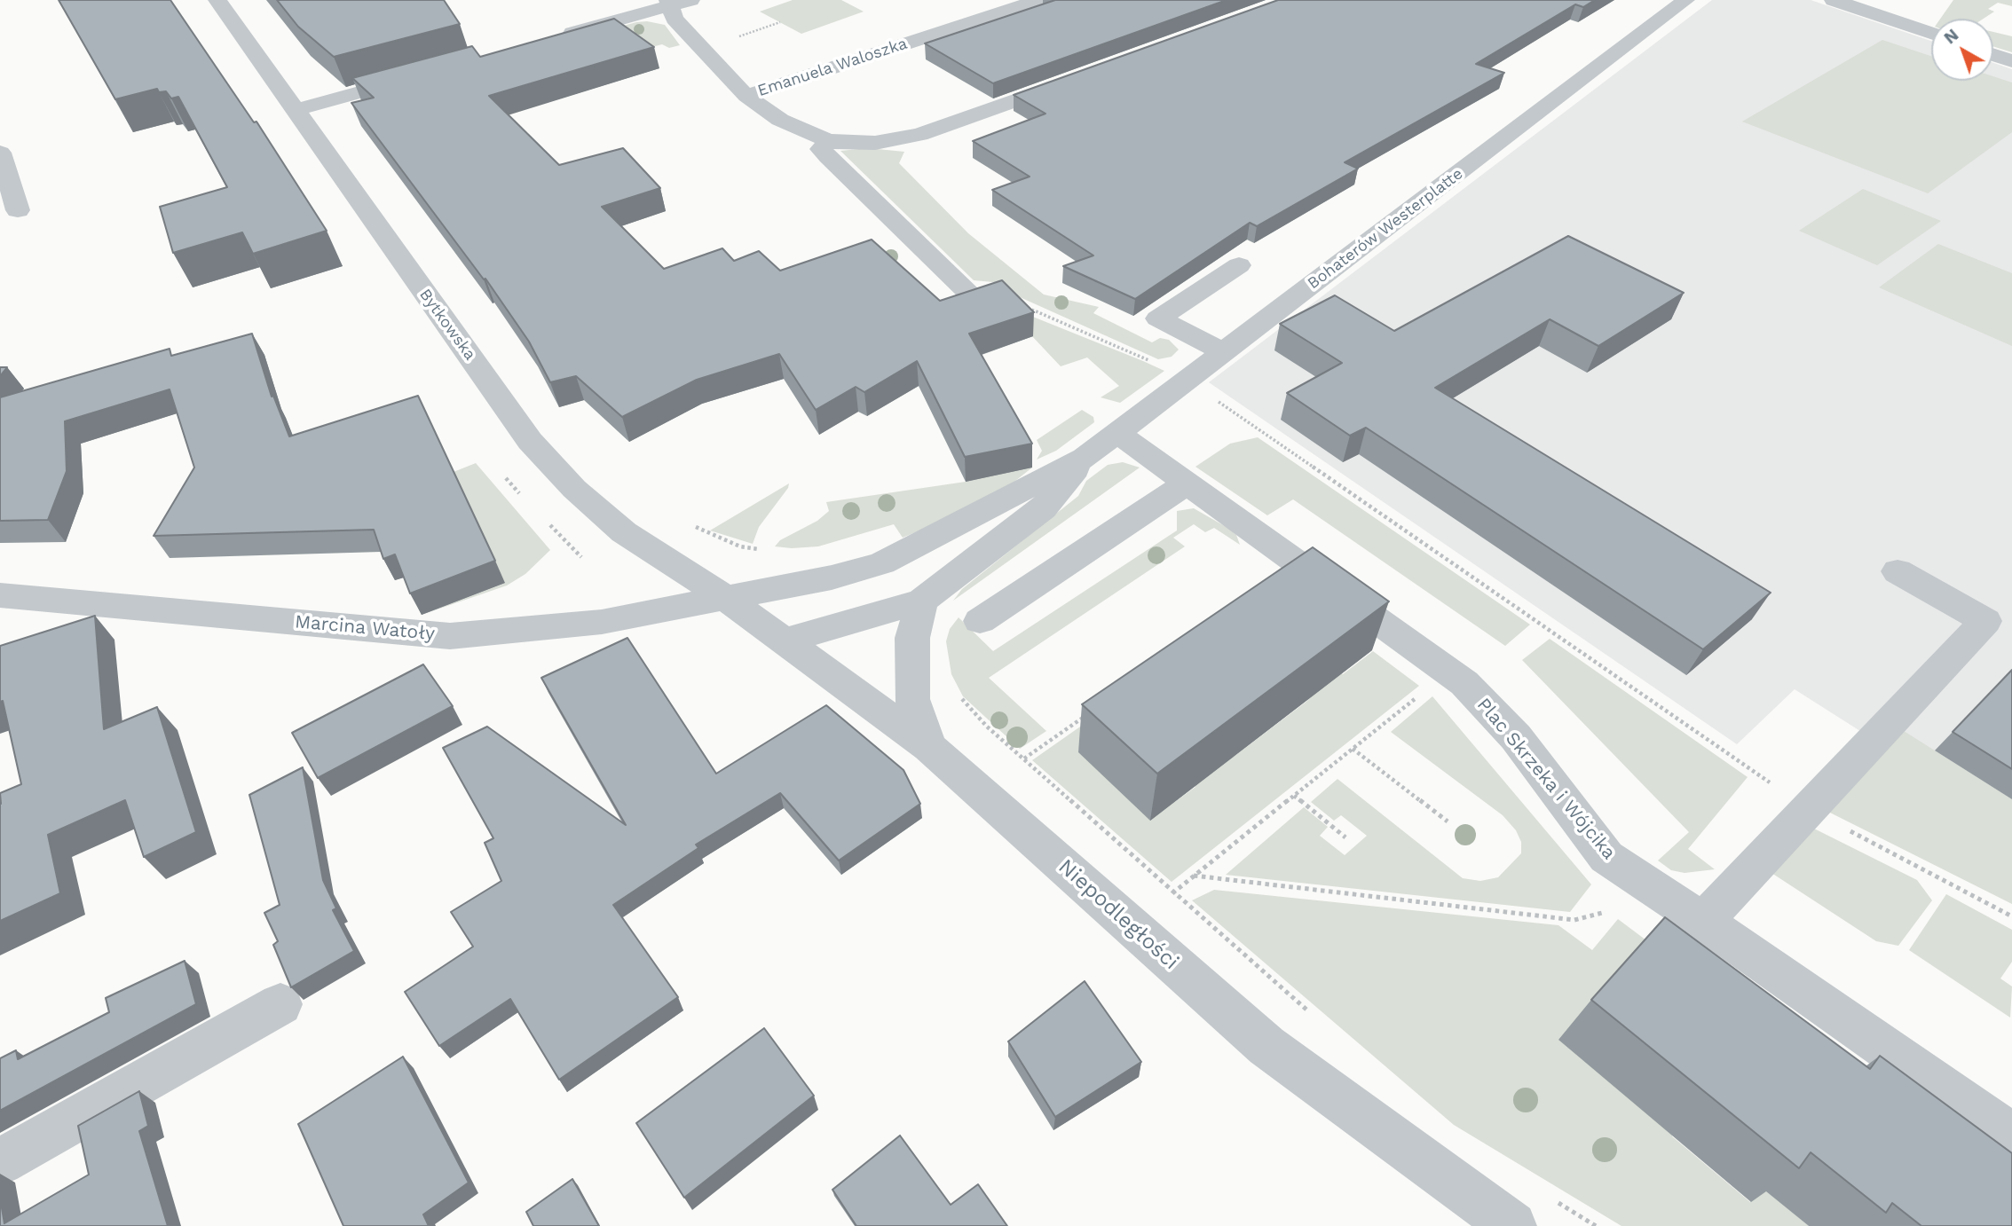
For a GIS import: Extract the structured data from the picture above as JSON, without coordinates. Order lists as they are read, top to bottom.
{
  "streets": {
    "street": [
      "Emanuela Waloszka",
      "Bohaterów Westerplatte",
      "Bytkowska",
      "Marcina Watoły",
      "Plac Skrzeka i Wójcika",
      "Niepodległości"
    ]
  },
  "crossings": [
    ["Bohaterów Westerplatte", "Bytkowska"],
    ["Bohaterów Westerplatte", "Marcina Watoły"],
    ["Bohaterów Westerplatte", "Plac Skrzeka i Wójcika"],
    ["Bohaterów Westerplatte", "Niepodległości"],
    ["Bytkowska", "Marcina Watoły"],
    ["Bytkowska", "Niepodległości"],
    ["Marcina Watoły", "Niepodległości"]
  ],
  "north": "top left"
}
